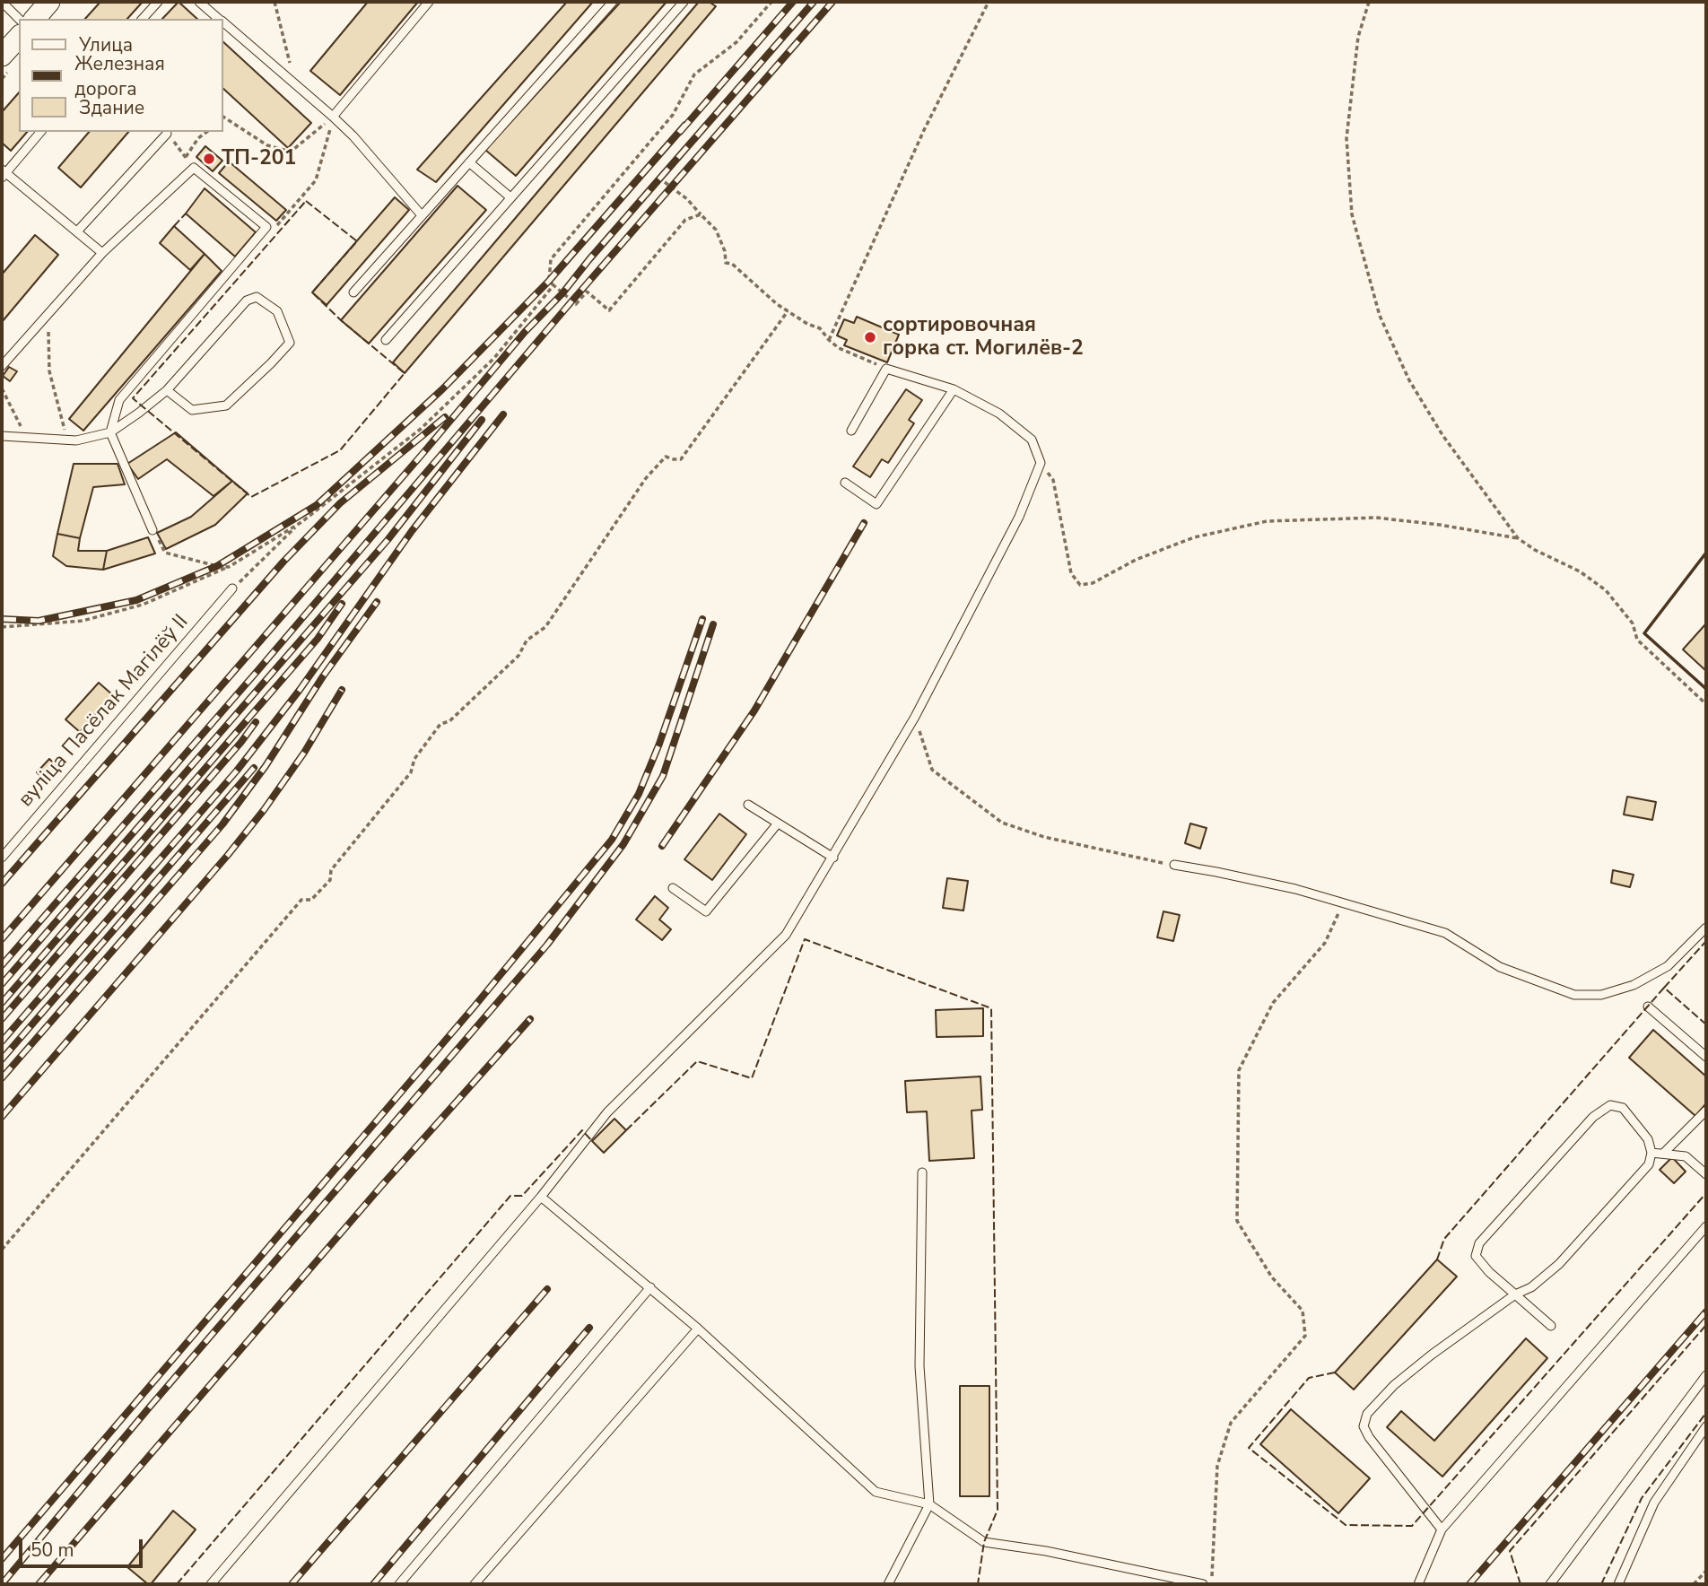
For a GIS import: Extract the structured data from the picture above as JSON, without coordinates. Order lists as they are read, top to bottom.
{
  "streets": {
    "lane": ["вуліца Пасёлак Магілёў II"]
  },
  "places": ["ТП-201", "сортировочная горка ст. Могилёв-2"],
  "legend": ["Улица", "Железная дорога", "Здание"],
  "scale_bar": "50 m"
}
